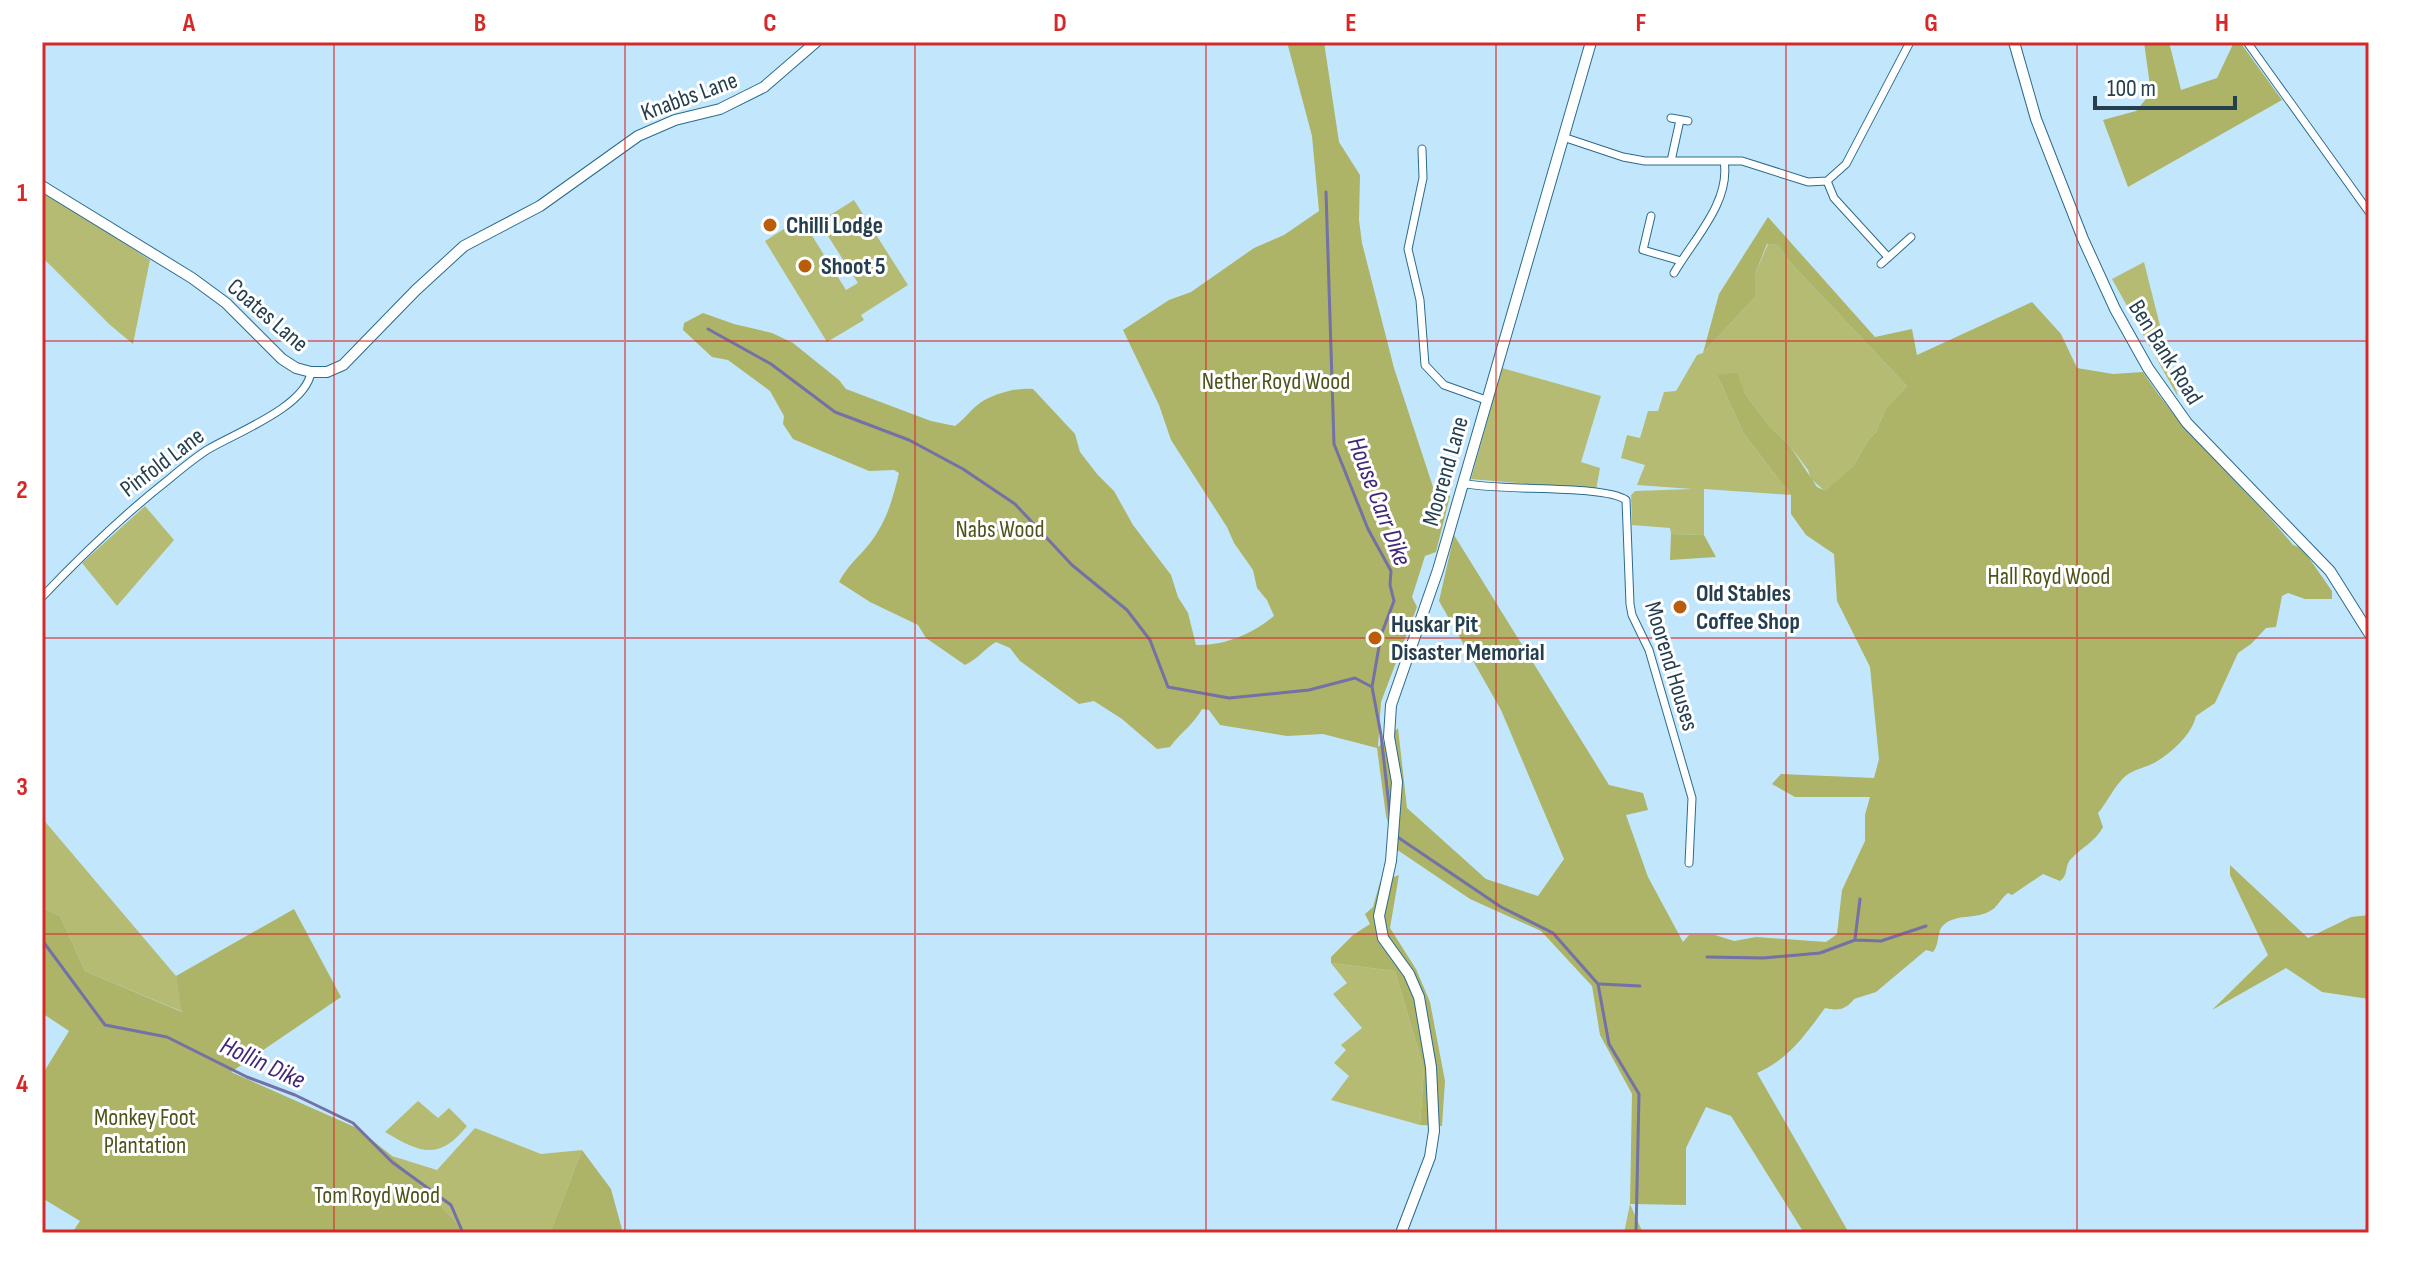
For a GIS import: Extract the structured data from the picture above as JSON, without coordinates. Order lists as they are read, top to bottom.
{
  "streets": {
    "main road": [
      "Knabbs Lane",
      "Coates Lane",
      "Ben Bank Road",
      "Moorend Lane"
    ],
    "street": ["Pinfold Lane", "Moorend Houses"]
  },
  "crossings": [
    ["Knabbs Lane", "Coates Lane"],
    ["Coates Lane", "Pinfold Lane"],
    ["Moorend Lane", "Moorend Houses"]
  ],
  "water": ["House Carr Dike", "Hollin Dike"],
  "parks": [
    "Nether Royd Wood",
    "Nabs Wood",
    "Hall Royd Wood",
    "Monkey Foot Plantation",
    "Tom Royd Wood"
  ],
  "places": [
    "Chilli Lodge",
    "Shoot 5",
    "Old Stables Coffee Shop",
    "Huskar Pit Disaster Memorial"
  ],
  "scale_bar": "100 m",
  "grid": {
    "columns": [
      "A",
      "B",
      "C",
      "D",
      "E",
      "F",
      "G",
      "H"
    ],
    "rows": [
      "1",
      "2",
      "3",
      "4"
    ]
  }
}
